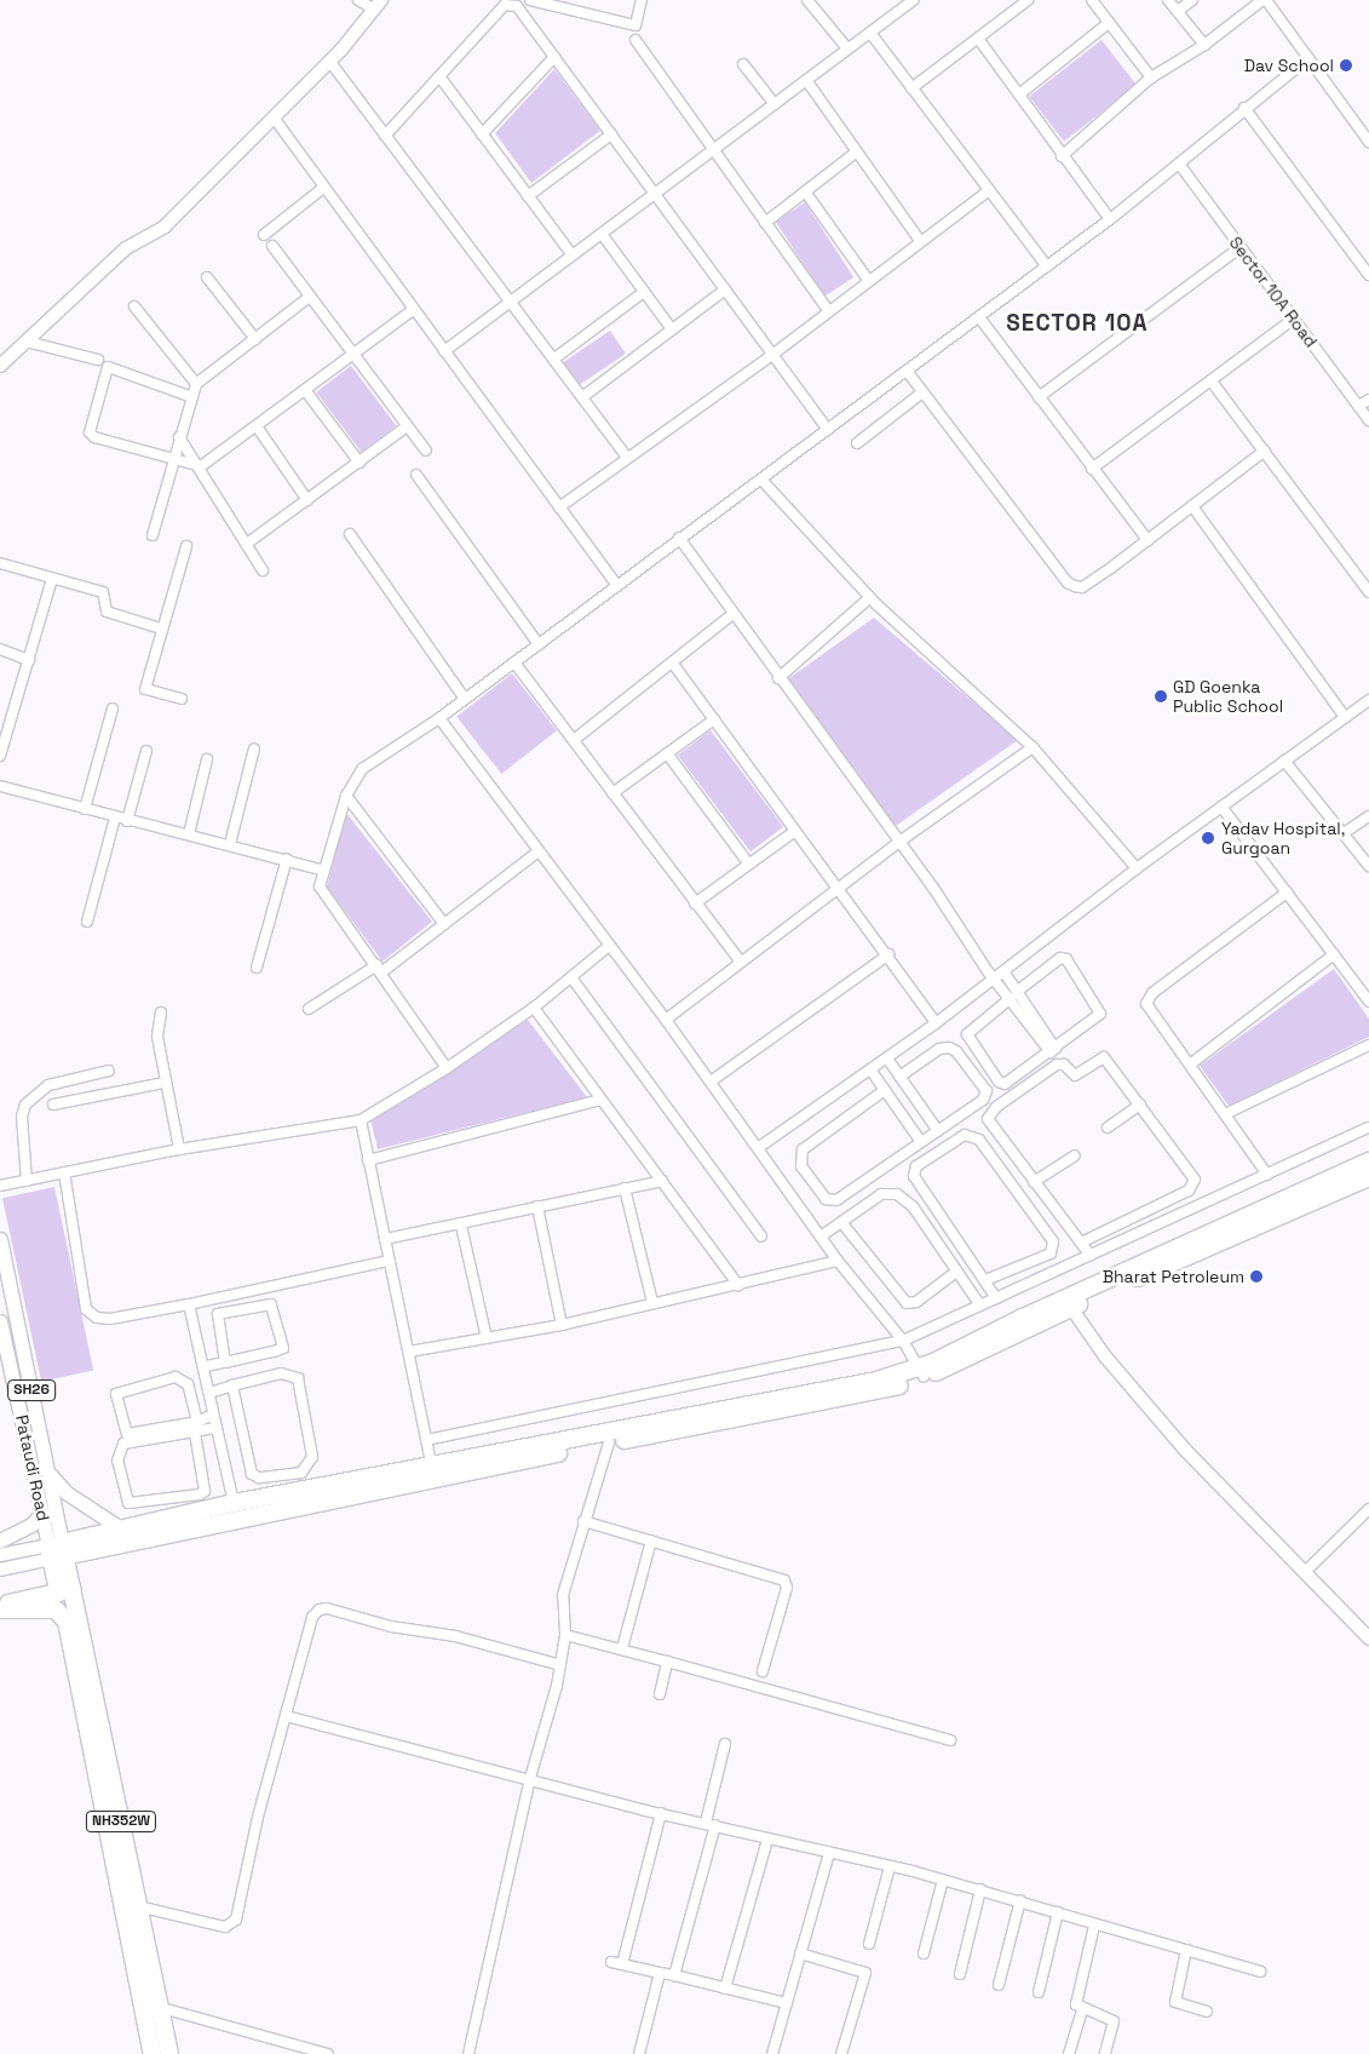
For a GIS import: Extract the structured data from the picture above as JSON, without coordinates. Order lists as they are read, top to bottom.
{
  "streets": {
    "highway": ["NH352W"],
    "main road": ["SH26", "Pataudi Road"],
    "street": ["Sector 10A Road"]
  },
  "crossings": [
    ["SH26", "Pataudi Road"],
    ["SH26", "NH352W"],
    ["Pataudi Road", "NH352W"]
  ],
  "districts": ["SECTOR 10A"],
  "places": [
    "Dav School",
    "GD Goenka Public School",
    "Yadav Hospital, Gurgoan",
    "Bharat Petroleum"
  ]
}
